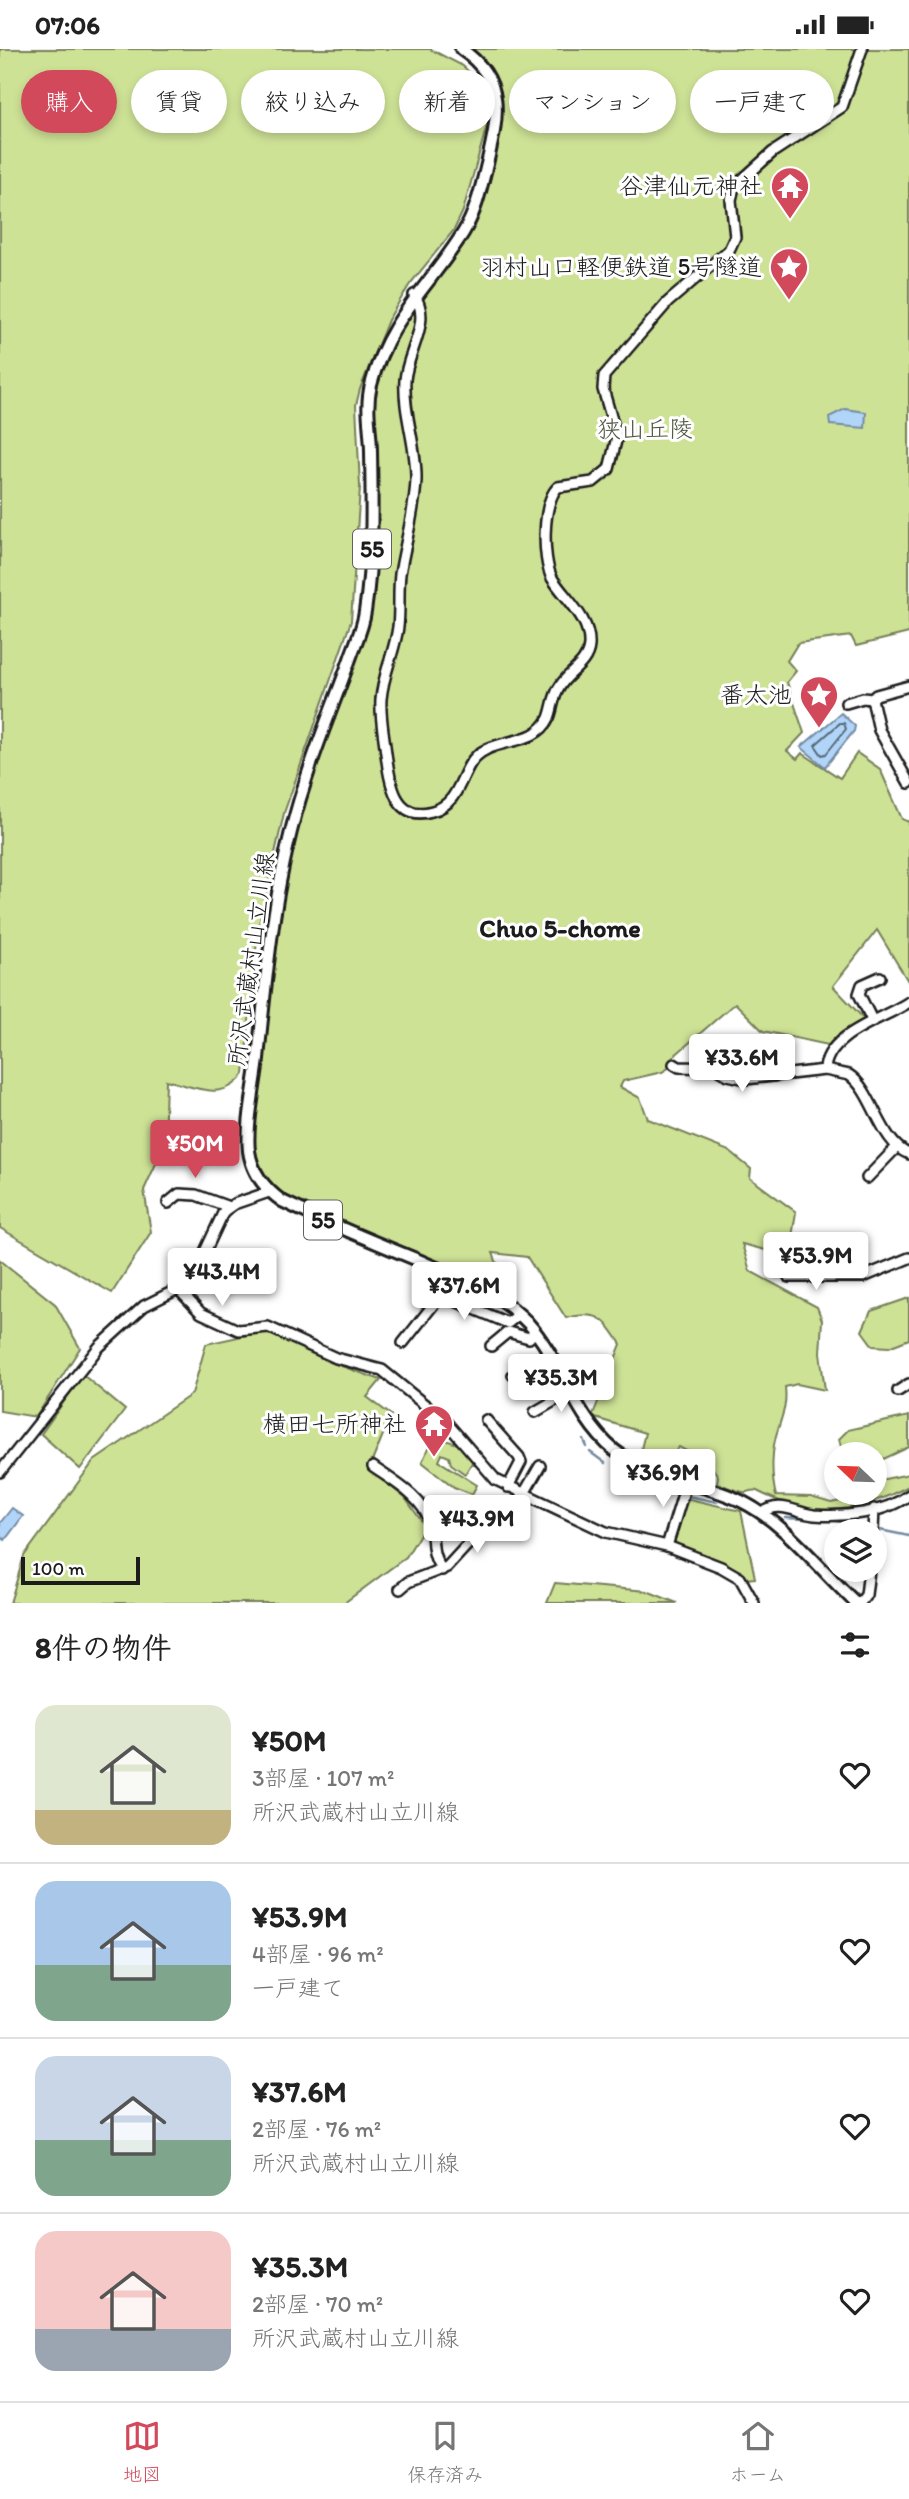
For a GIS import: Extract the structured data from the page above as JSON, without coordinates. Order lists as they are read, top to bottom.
{
  "streets": {
    "main road": ["55", "所沢武蔵村山立川線"]
  },
  "crossings": [
    ["55", "所沢武蔵村山立川線"]
  ],
  "districts": ["Chuo 5-chome"],
  "parks": ["狭山丘陵"],
  "places": {
    "temple": ["谷津仙元神社", "横田七所神社"],
    "place": ["羽村山口軽便鉄道 5号隧道", "番太池"]
  },
  "scale_bar": "100 m",
  "north": "top left",
  "page": {
    "status": "07:06",
    "chip": [
      "購入",
      "賃貸",
      "絞り込み",
      "新着",
      "マンション",
      "一戸建て"
    ],
    "price": [
      "¥33.6M",
      "¥50M",
      "¥53.9M",
      "¥43.4M",
      "¥37.6M",
      "¥35.3M",
      "¥36.9M",
      "¥43.9M"
    ],
    "scale": "100 m",
    "heading": "8件の物件",
    "list": [
      {
        "name": "¥50M",
        "note": "3部屋 · 107 m² · 所沢武蔵村山立川線"
      },
      {
        "name": "¥53.9M",
        "note": "4部屋 · 96 m² · 一戸建て"
      },
      {
        "name": "¥37.6M",
        "note": "2部屋 · 76 m² · 所沢武蔵村山立川線"
      },
      {
        "name": "¥35.3M",
        "note": "2部屋 · 70 m² · 所沢武蔵村山立川線"
      }
    ],
    "tabs": ["地図", "保存済み", "ホーム"]
  }
}
